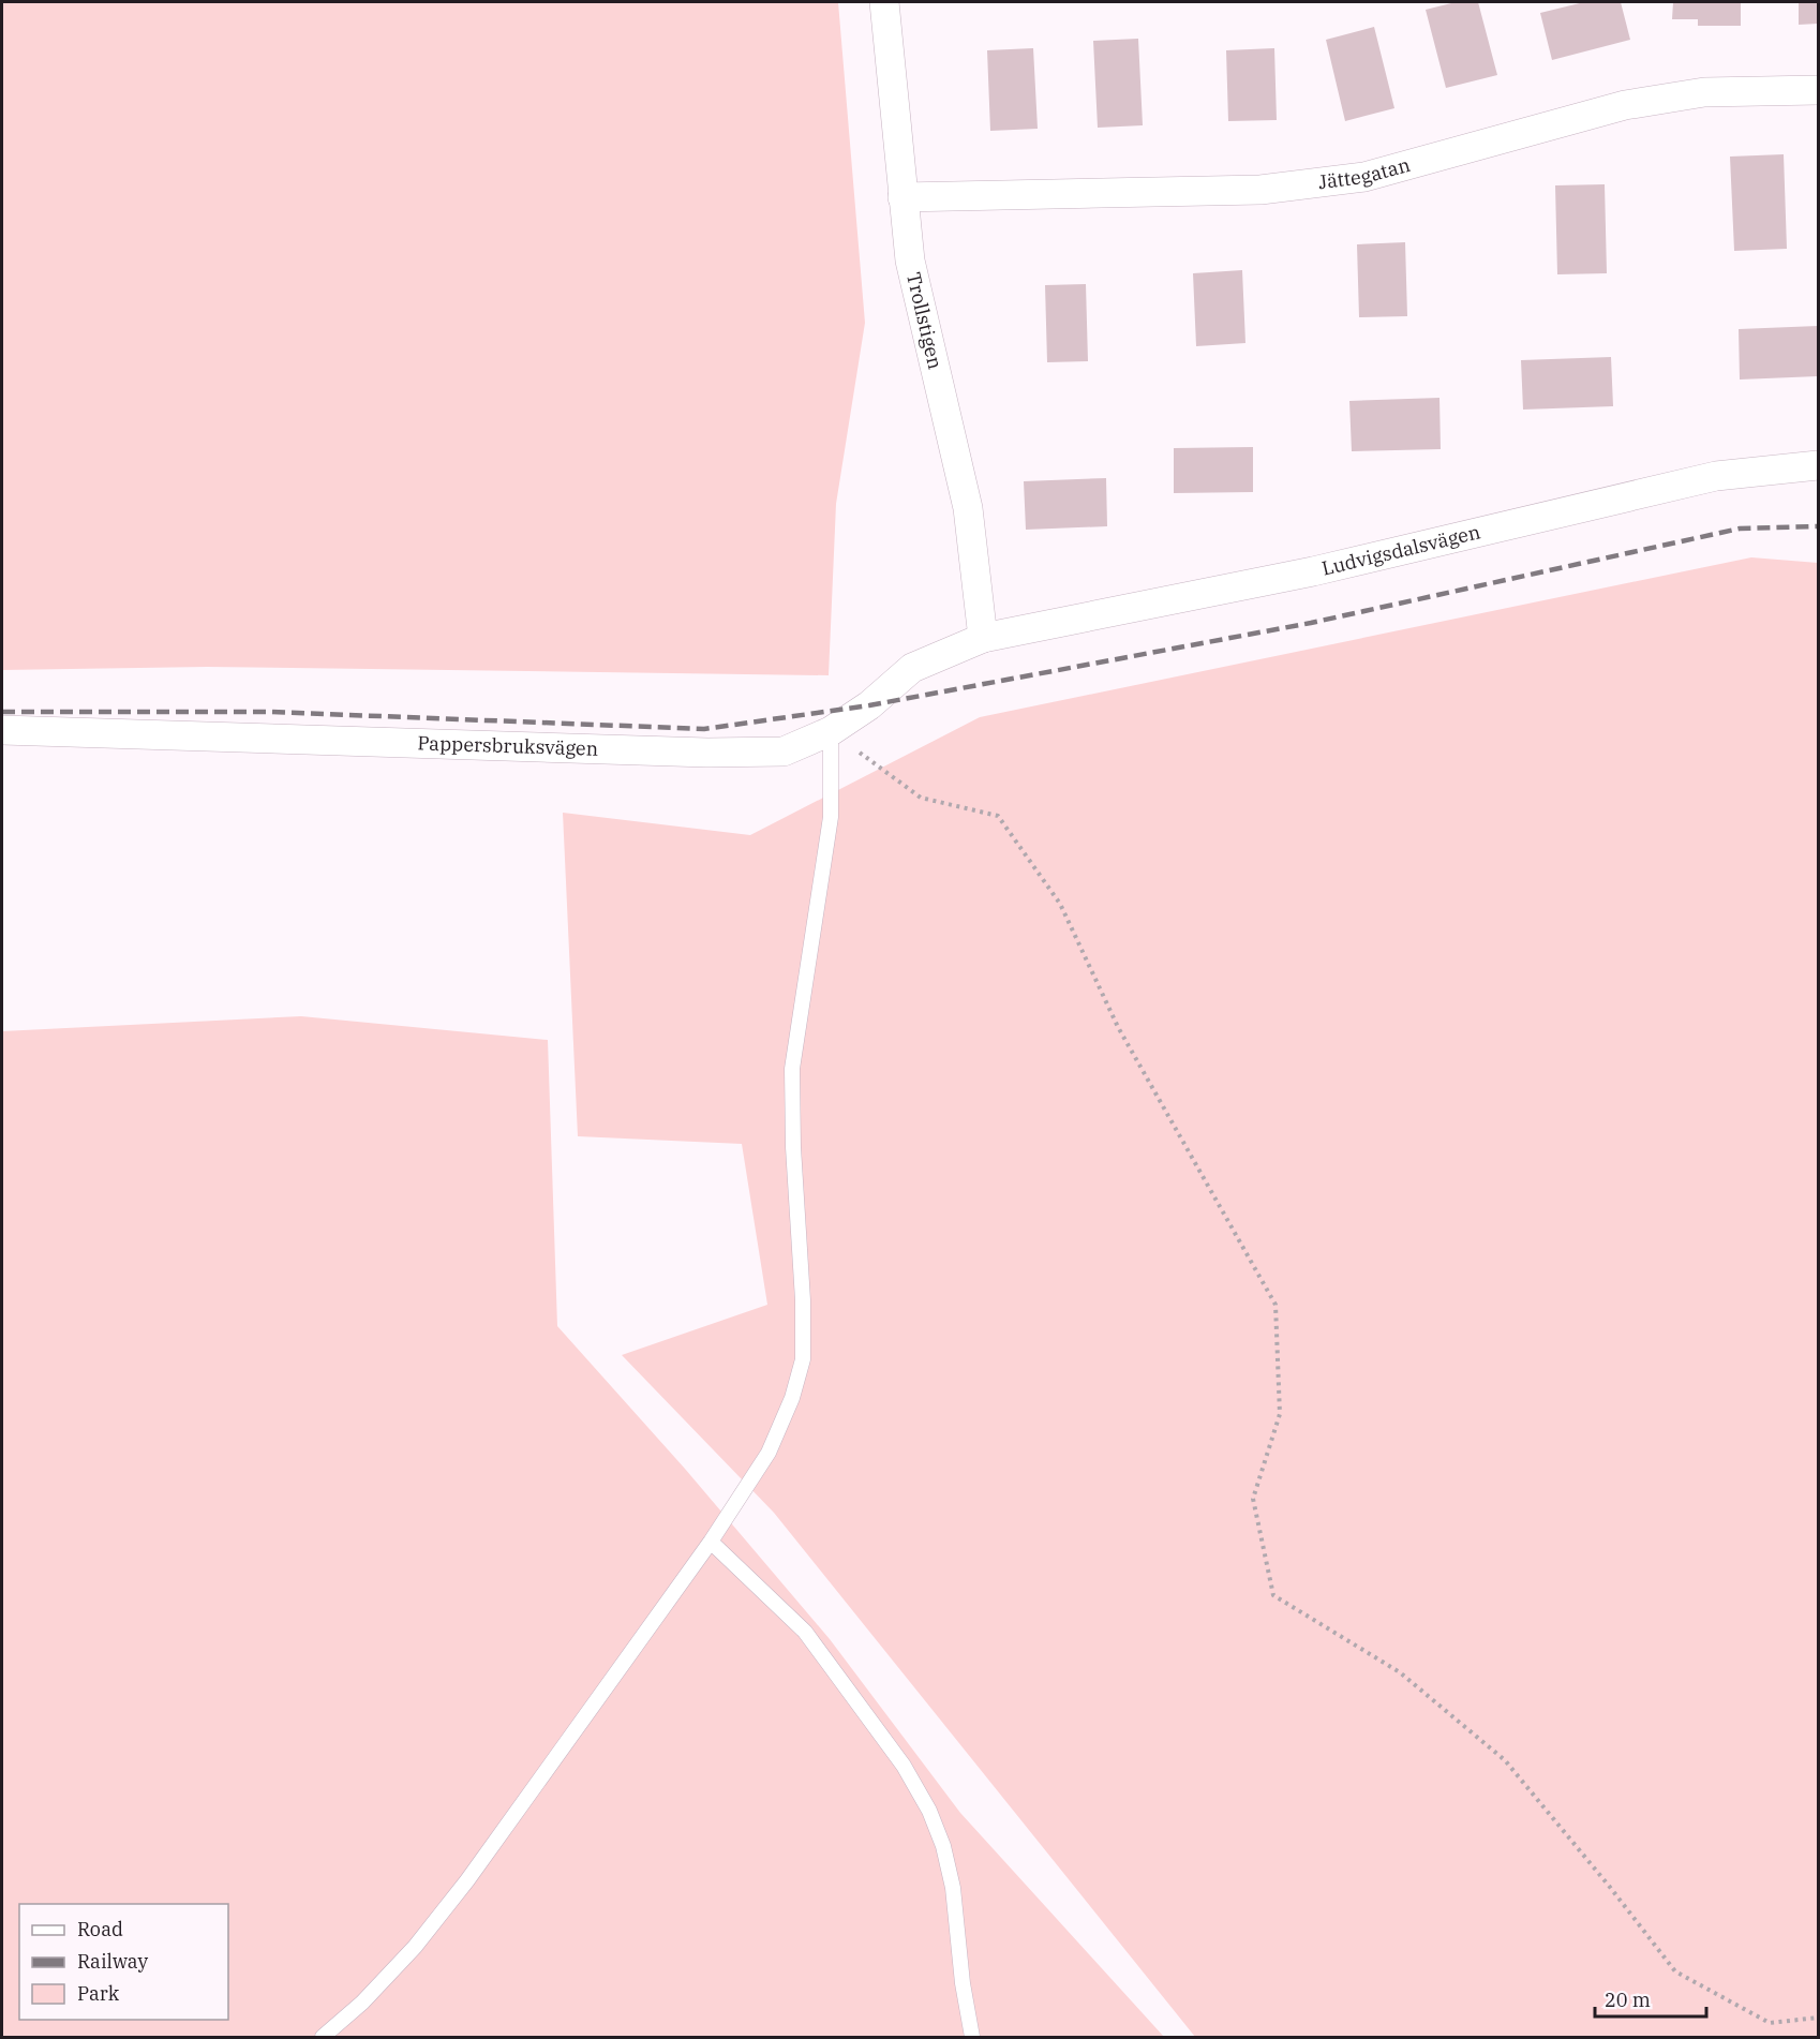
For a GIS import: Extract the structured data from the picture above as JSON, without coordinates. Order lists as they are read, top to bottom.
{
  "streets": {
    "street": [
      "Jättegatan",
      "Trollstigen",
      "Ludvigsdalsvägen",
      "Pappersbruksvägen"
    ]
  },
  "crossings": [
    ["Jättegatan", "Trollstigen"],
    ["Trollstigen", "Ludvigsdalsvägen"],
    ["Trollstigen", "Pappersbruksvägen"],
    ["Ludvigsdalsvägen", "Pappersbruksvägen"]
  ],
  "legend": ["Road", "Railway", "Park"],
  "scale_bar": "20 m"
}
